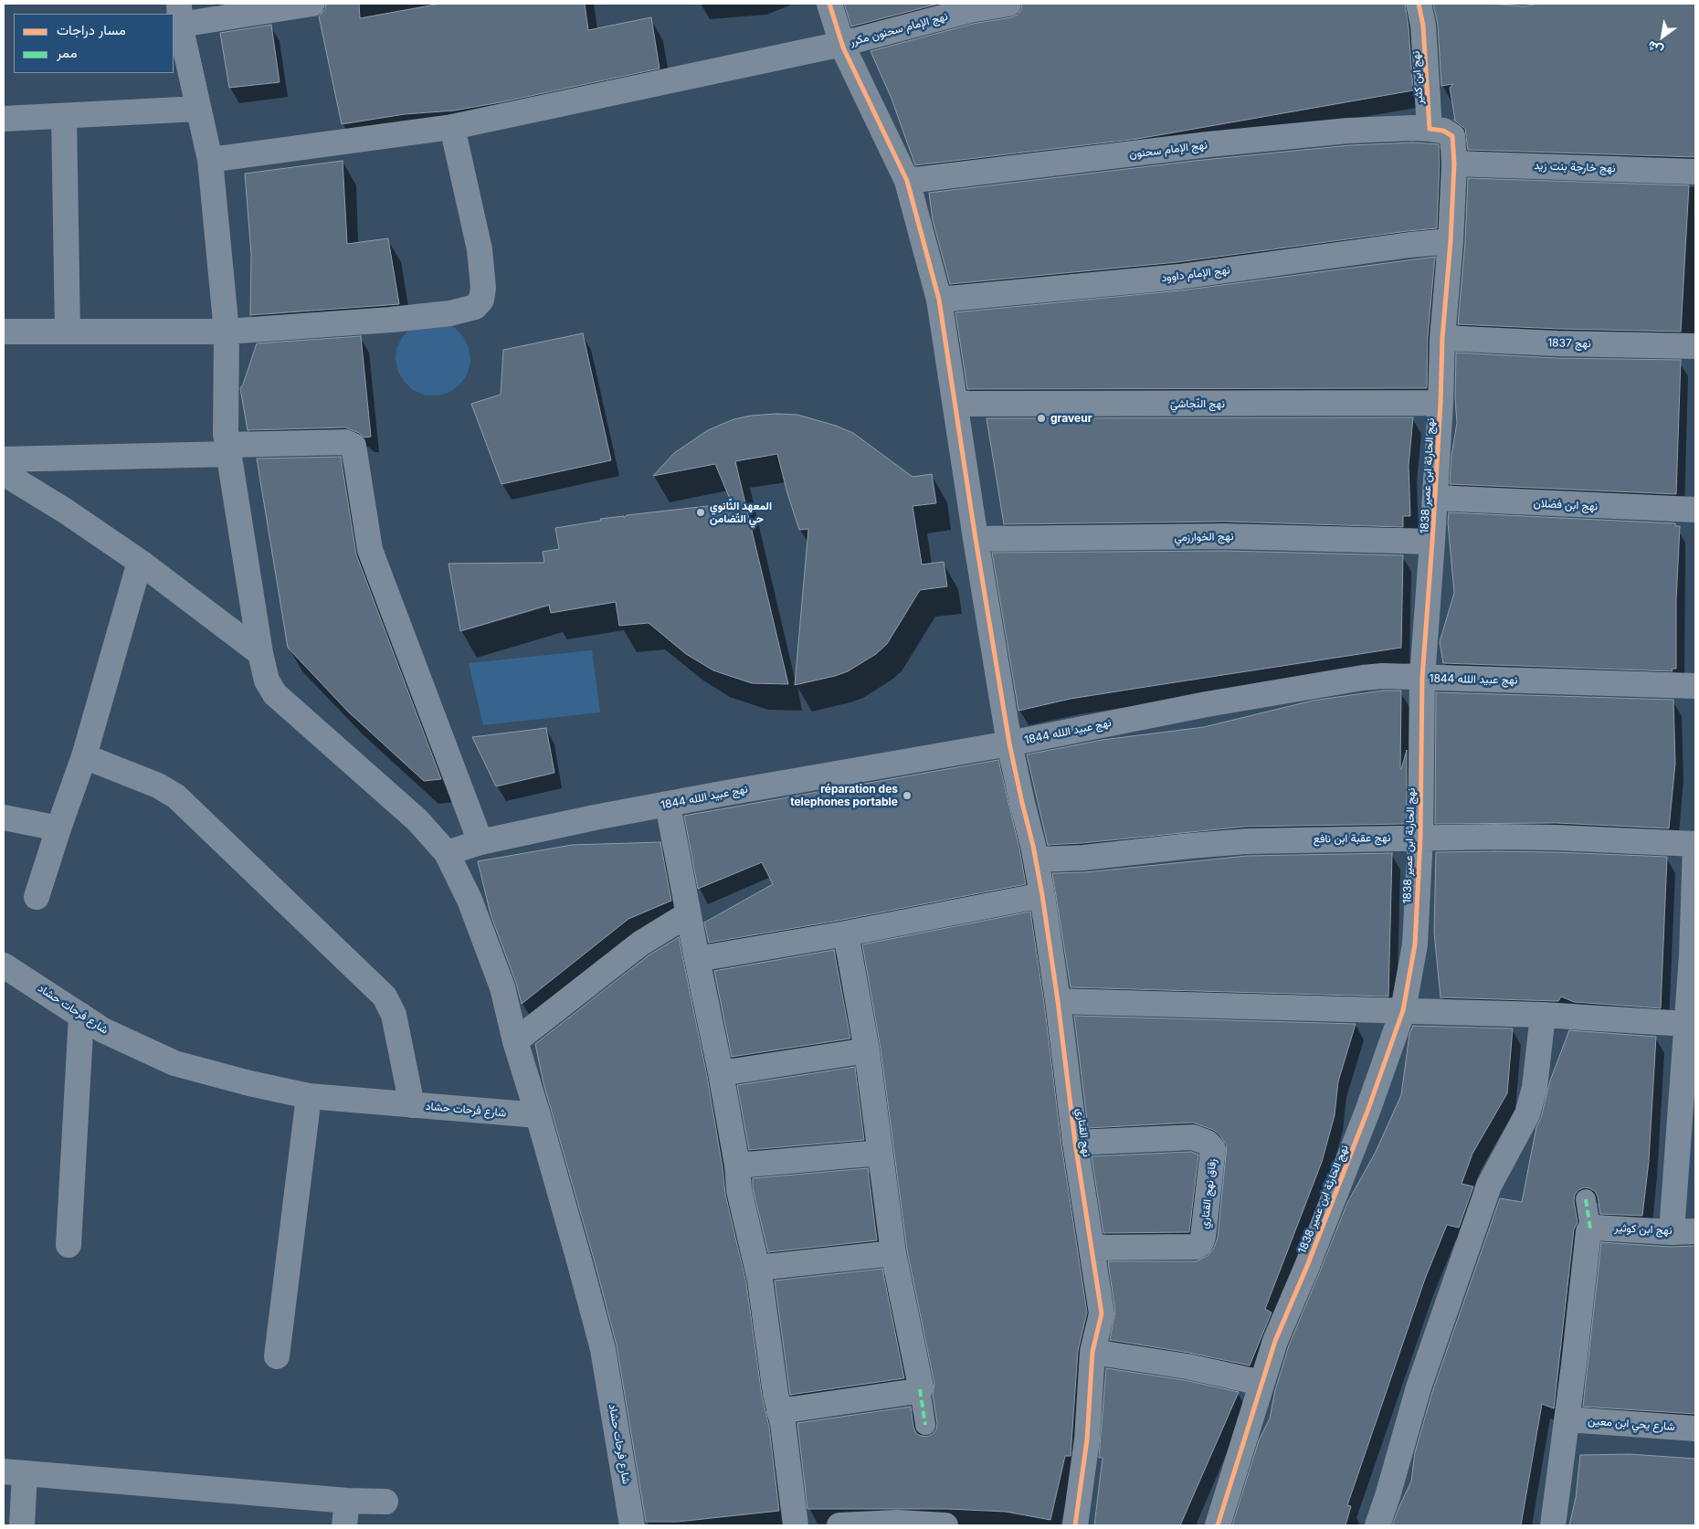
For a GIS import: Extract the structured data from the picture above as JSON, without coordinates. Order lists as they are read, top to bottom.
{
  "streets": {
    "street": [
      "نهج الإمام سحنون مكرر",
      "نهج ابن كثير",
      "نهج الإمام سحنون",
      "نهج خارجة بنت زيد",
      "نهج الإمام داوود",
      "نهج 1837",
      "نهج النّجاشيّ",
      "نهج الحارثة ابن عمير 1838",
      "نهج ابن فضلان",
      "نهج الخوارزمي",
      "نهج عبيد اللله 1844",
      "نهج عقبة ابن نافع",
      "شارع فرحات حشاد",
      "نهج القتاري",
      "زقاق نهج القتاري",
      "نهج ابن كوثير",
      "شارع يحي ابن معين"
    ]
  },
  "crossings": [
    ["نهج الإمام سحنون مكرر", "نهج القتاري"],
    ["نهج ابن كثير", "نهج الإمام سحنون"],
    ["نهج ابن كثير", "نهج الحارثة ابن عمير 1838"],
    ["نهج الإمام سحنون", "نهج الحارثة ابن عمير 1838"],
    ["نهج الإمام سحنون", "نهج القتاري"],
    ["نهج خارجة بنت زيد", "نهج الحارثة ابن عمير 1838"],
    ["نهج الإمام داوود", "نهج الحارثة ابن عمير 1838"],
    ["نهج الإمام داوود", "نهج القتاري"],
    ["نهج 1837", "نهج الحارثة ابن عمير 1838"],
    ["نهج النّجاشيّ", "نهج الحارثة ابن عمير 1838"],
    ["نهج النّجاشيّ", "نهج القتاري"],
    ["نهج الحارثة ابن عمير 1838", "نهج ابن فضلان"],
    ["نهج الحارثة ابن عمير 1838", "نهج الخوارزمي"],
    ["نهج الحارثة ابن عمير 1838", "نهج عبيد اللله 1844"],
    ["نهج الحارثة ابن عمير 1838", "نهج عقبة ابن نافع"],
    ["نهج الخوارزمي", "نهج القتاري"],
    ["نهج عبيد اللله 1844", "نهج القتاري"],
    ["نهج عقبة ابن نافع", "نهج القتاري"],
    ["نهج القتاري", "زقاق نهج القتاري"]
  ],
  "places": ["graveur", "المعهد الثّانوي حي التّضامن", "réparation des telephones portable"],
  "legend": ["مسار دراجات", "ممر"],
  "north": "bottom left"
}
